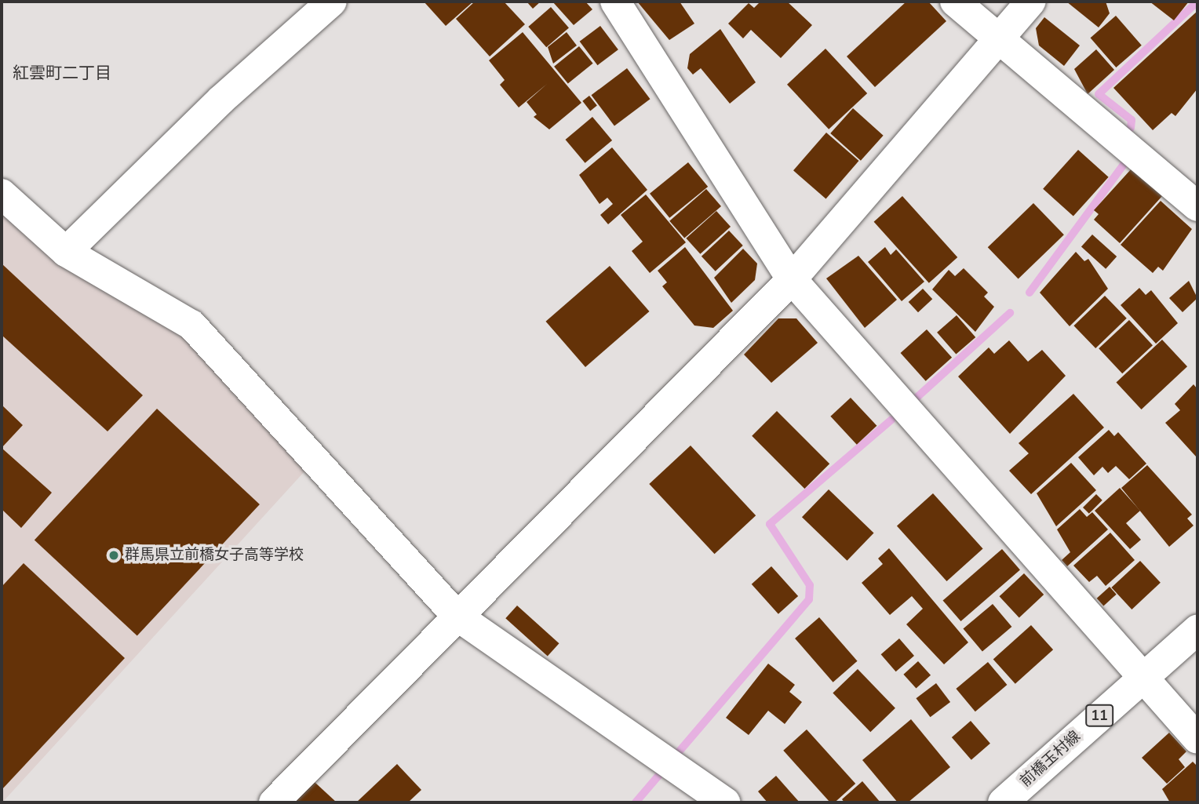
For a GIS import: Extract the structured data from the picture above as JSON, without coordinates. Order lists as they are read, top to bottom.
{
  "streets": {
    "street": ["11", "前橋玉村線"]
  },
  "districts": ["紅雲町二丁目"],
  "places": ["群馬県立前橋女子高等学校"]
}
